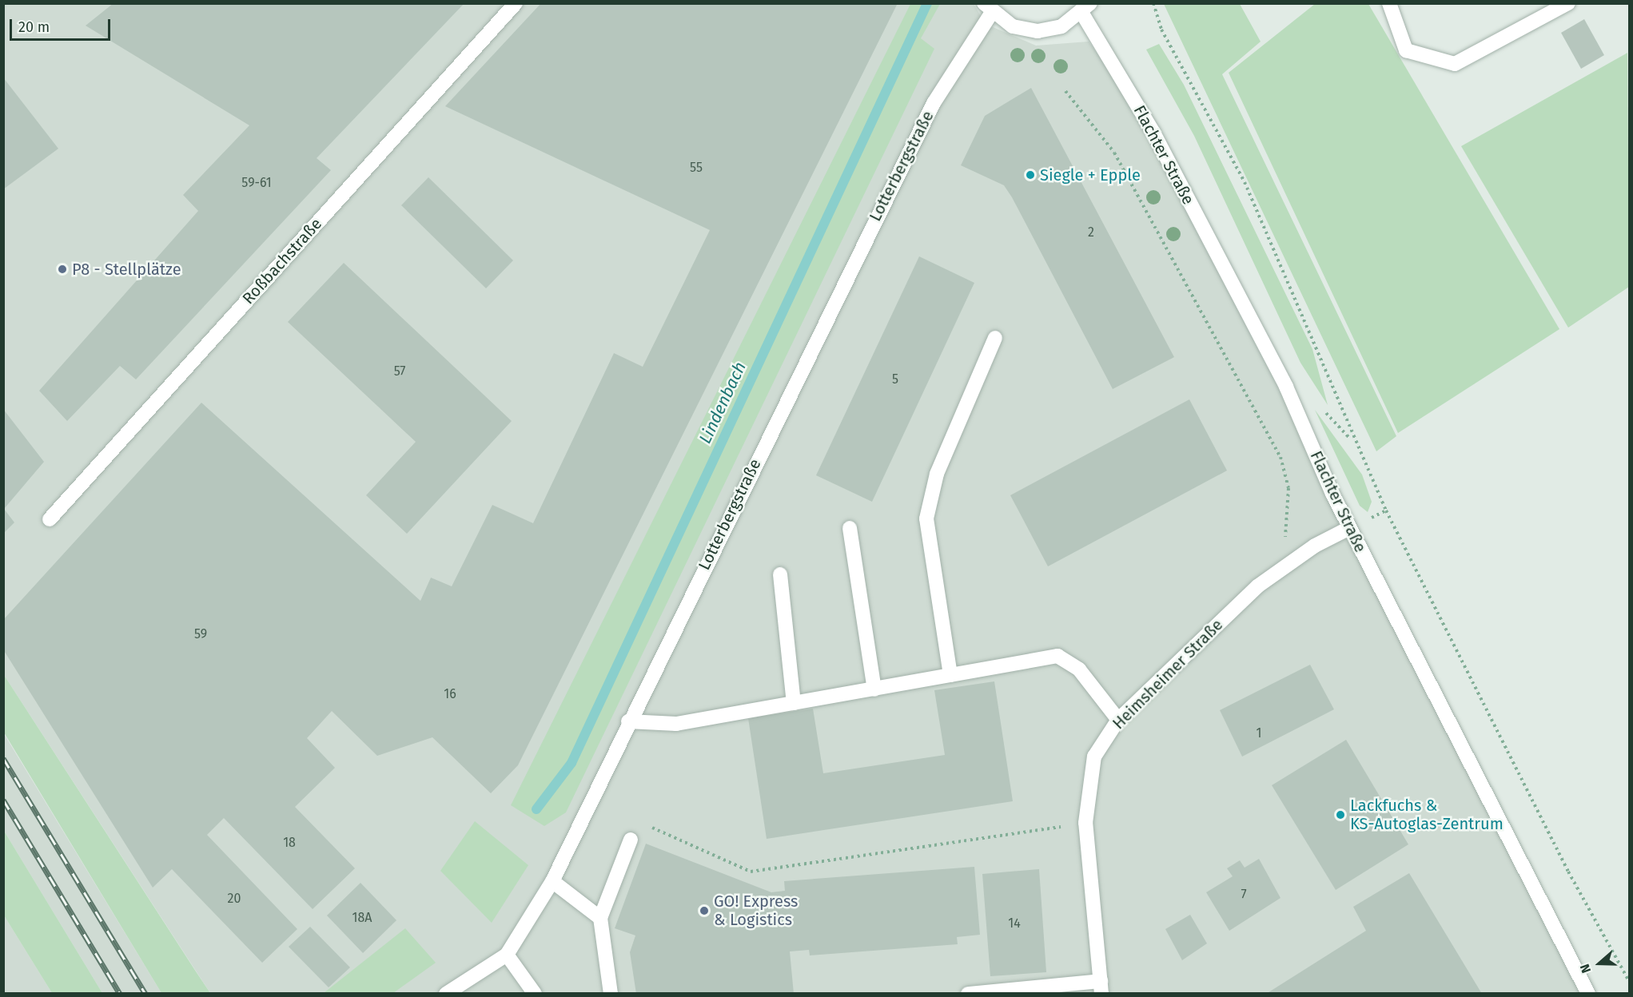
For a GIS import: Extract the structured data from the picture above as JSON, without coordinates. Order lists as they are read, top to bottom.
{
  "streets": {
    "street": [
      "Flachter Straße",
      "Lotterbergstraße",
      "Roßbachstraße",
      "Heimsheimer Straße"
    ]
  },
  "crossings": [
    ["Flachter Straße", "Heimsheimer Straße"]
  ],
  "water": ["Lindenbach"],
  "places": [
    "Siegle + Epple",
    "P8 - Stellplätze",
    "Lackfuchs & KS-Autoglas-Zentrum",
    "GO! Express & Logistics"
  ],
  "house_numbers": [
    "55",
    "59-61",
    "2",
    "57",
    "5",
    "59",
    "16",
    "1",
    "18",
    "7",
    "20",
    "18A",
    "14"
  ],
  "scale_bar": "20 m",
  "north": "left"
}
